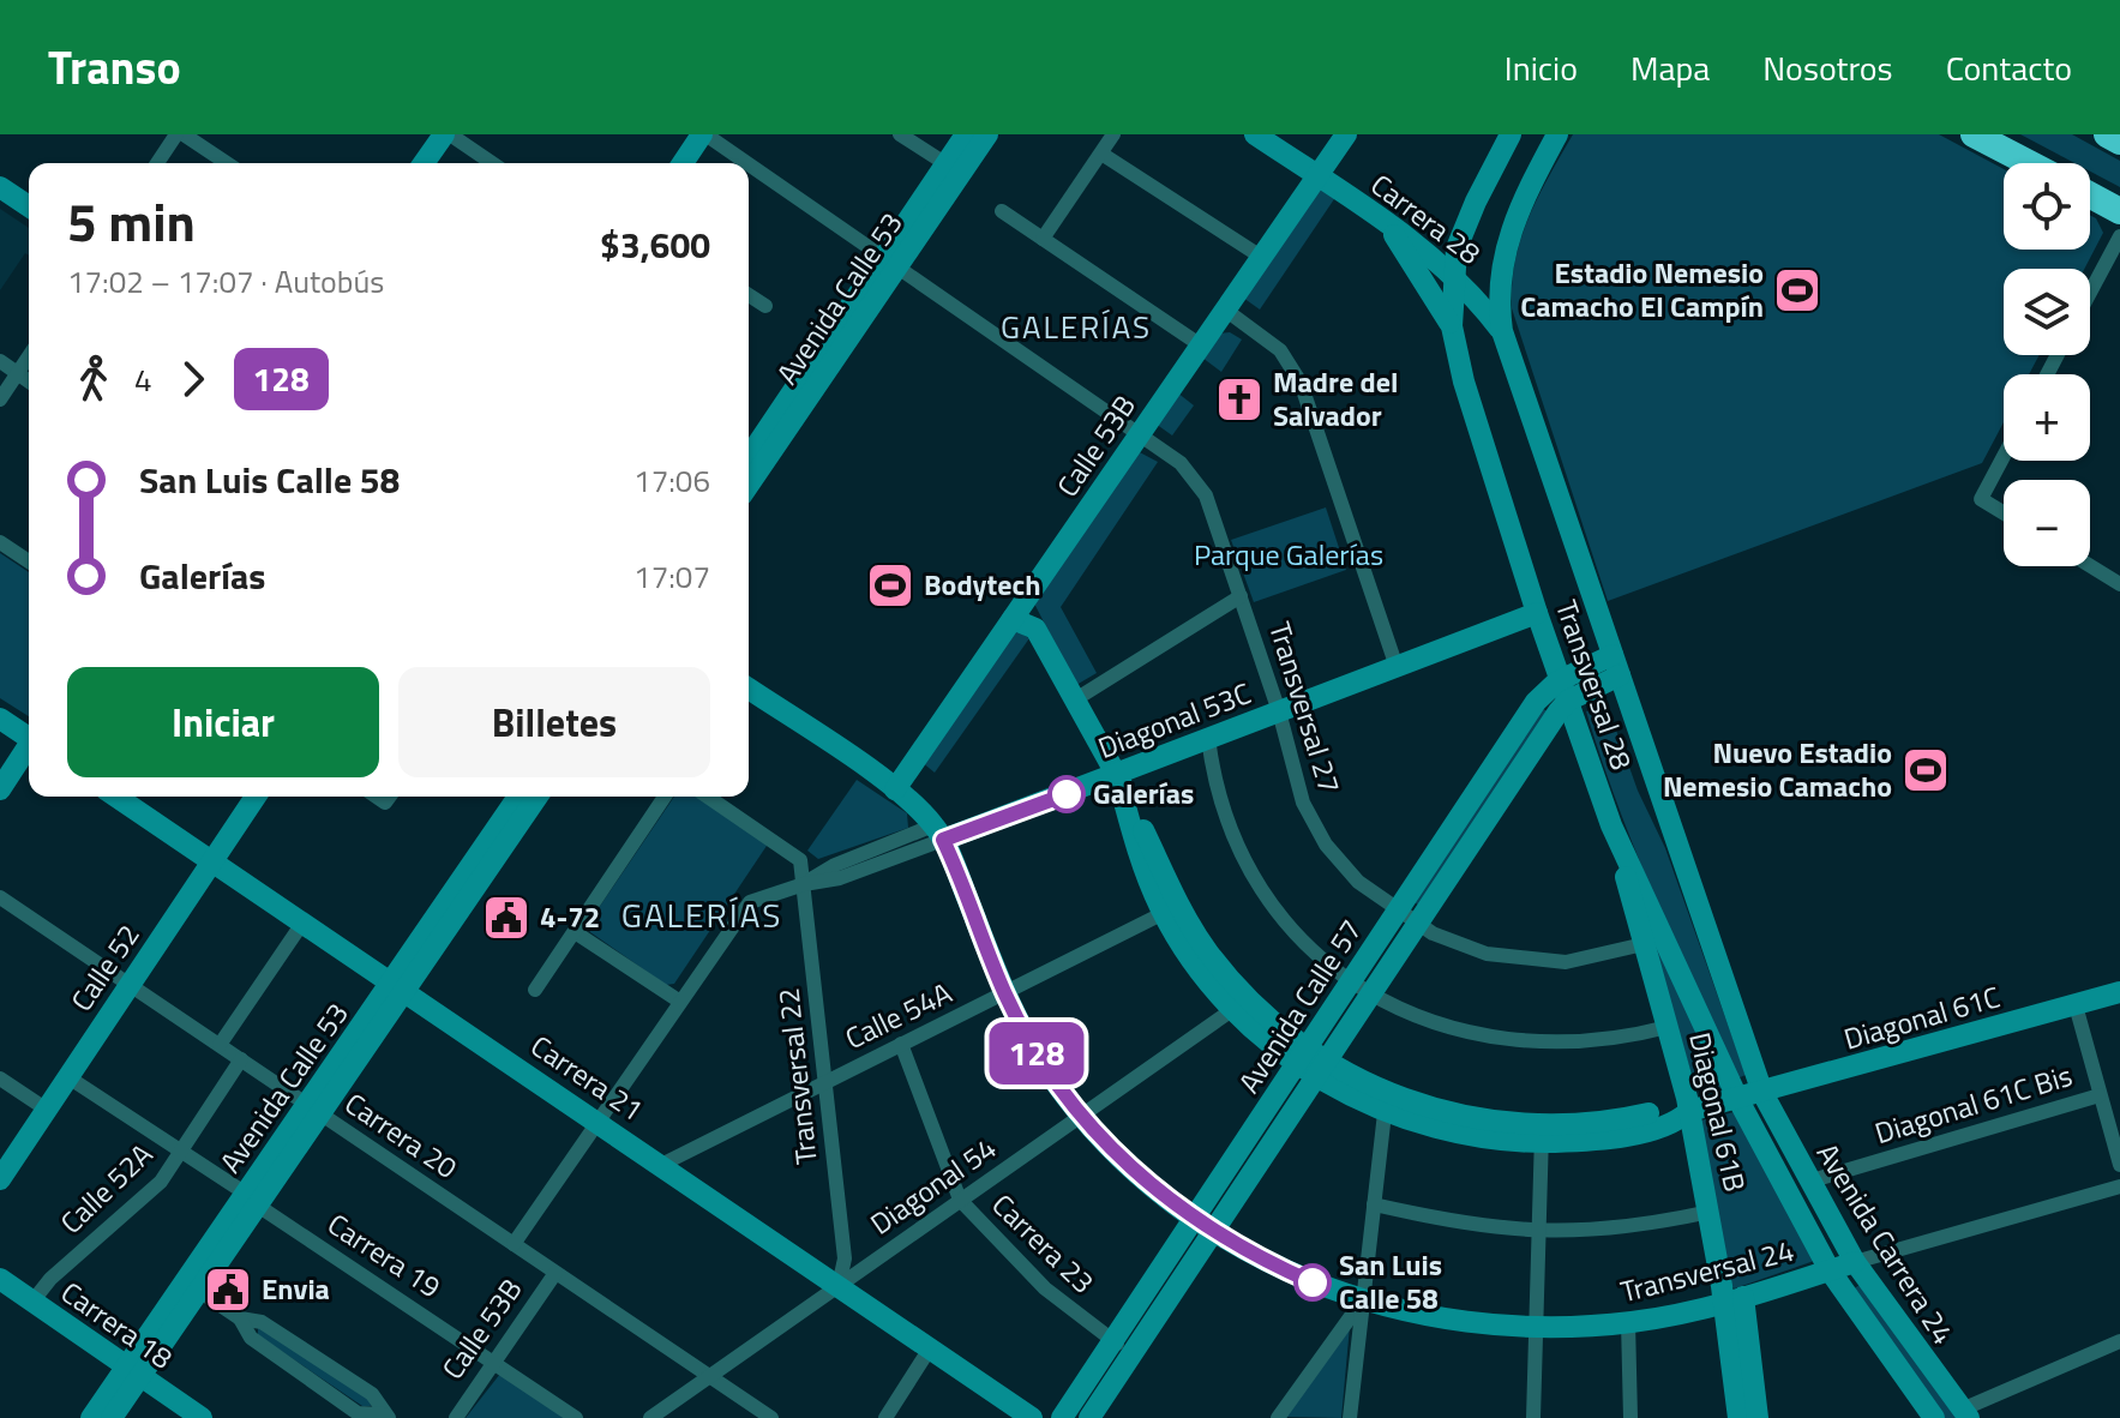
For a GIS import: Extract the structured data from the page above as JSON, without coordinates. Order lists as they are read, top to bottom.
{
  "streets": {
    "main road": [
      "Carrera 28",
      "Avenida Calle 53",
      "Calle 53B",
      "Transversal 28",
      "Diagonal 53C",
      "Calle 52",
      "Avenida Calle 57",
      "Diagonal 61C",
      "Carrera 21",
      "Diagonal 61B",
      "Avenida Carrera 24",
      "Transversal 24",
      "Carrera 18"
    ],
    "street": [
      "Transversal 27",
      "Calle 54A",
      "Transversal 22",
      "Diagonal 61C Bis",
      "Carrera 20",
      "Diagonal 54",
      "Calle 52A",
      "Carrera 23",
      "Carrera 19"
    ]
  },
  "crossings": [
    ["Carrera 28", "Calle 53B"],
    ["Carrera 28", "Transversal 28"],
    ["Avenida Calle 53", "Transversal 27"],
    ["Avenida Calle 53", "Carrera 21"],
    ["Avenida Calle 53", "Carrera 20"],
    ["Avenida Calle 53", "Carrera 19"],
    ["Avenida Calle 53", "Carrera 18"],
    ["Calle 53B", "Transversal 27"],
    ["Calle 53B", "Diagonal 61C"],
    ["Calle 53B", "Carrera 20"],
    ["Calle 53B", "Carrera 19"],
    ["Transversal 28", "Diagonal 53C"],
    ["Transversal 28", "Avenida Calle 57"],
    ["Transversal 28", "Diagonal 61C"],
    ["Transversal 28", "Diagonal 61B"],
    ["Transversal 28", "Avenida Carrera 24"],
    ["Transversal 27", "Diagonal 53C"],
    ["Transversal 27", "Avenida Calle 57"],
    ["Transversal 27", "Diagonal 61B"],
    ["Diagonal 53C", "Diagonal 61C"],
    ["Diagonal 53C", "Transversal 22"],
    ["Diagonal 53C", "Carrera 21"],
    ["Diagonal 53C", "Carrera 20"],
    ["Diagonal 53C", "Transversal 24"],
    ["Calle 52", "Carrera 21"],
    ["Calle 52", "Carrera 20"],
    ["Calle 52", "Carrera 19"],
    ["Avenida Calle 57", "Diagonal 61C"],
    ["Avenida Calle 57", "Carrera 23"],
    ["Avenida Calle 57", "Transversal 24"],
    ["Calle 54A", "Diagonal 61C"],
    ["Calle 54A", "Transversal 22"],
    ["Calle 54A", "Carrera 21"],
    ["Calle 54A", "Carrera 23"],
    ["Calle 54A", "Transversal 24"],
    ["Diagonal 61C", "Diagonal 61B"],
    ["Diagonal 61C", "Diagonal 54"],
    ["Diagonal 61C", "Avenida Carrera 24"],
    ["Transversal 22", "Carrera 21"],
    ["Transversal 22", "Diagonal 54"],
    ["Carrera 21", "Diagonal 54"],
    ["Diagonal 61C Bis", "Avenida Carrera 24"],
    ["Diagonal 61B", "Transversal 24"],
    ["Carrera 20", "Diagonal 54"],
    ["Carrera 20", "Calle 52A"],
    ["Diagonal 54", "Carrera 23"],
    ["Diagonal 54", "Transversal 24"],
    ["Calle 52A", "Carrera 19"],
    ["Calle 52A", "Carrera 18"],
    ["Avenida Carrera 24", "Transversal 24"]
  ],
  "districts": ["GALERÍAS", "GALERÍAS"],
  "parks": ["Parque Galerías"],
  "places": {
    "sports": ["Estadio Nemesio Camacho El Campín", "Bodytech", "Nuevo Estadio Nemesio Camacho"],
    "church": ["Madre del Salvador"],
    "other": ["Galerías", "San Luis Calle 58"],
    "public building": ["4-72", "Envia"]
  },
  "lines": ["bus line 128"],
  "page": {
    "header": "Transo",
    "nav": [
      "Inicio",
      "Mapa",
      "Nosotros",
      "Contacto"
    ],
    "on_map": "128",
    "map_buttons": ["+", "−"],
    "heading": ["5 min", "17:02 – 17:07 · Autobús", "$3,600"],
    "legs": ["4", "128"],
    "list": [
      {
        "name": "San Luis Calle 58",
        "value": "17:06"
      },
      {
        "name": "Galerías",
        "value": "17:07"
      }
    ],
    "buttons": ["Iniciar", "Billetes"]
  }
}
